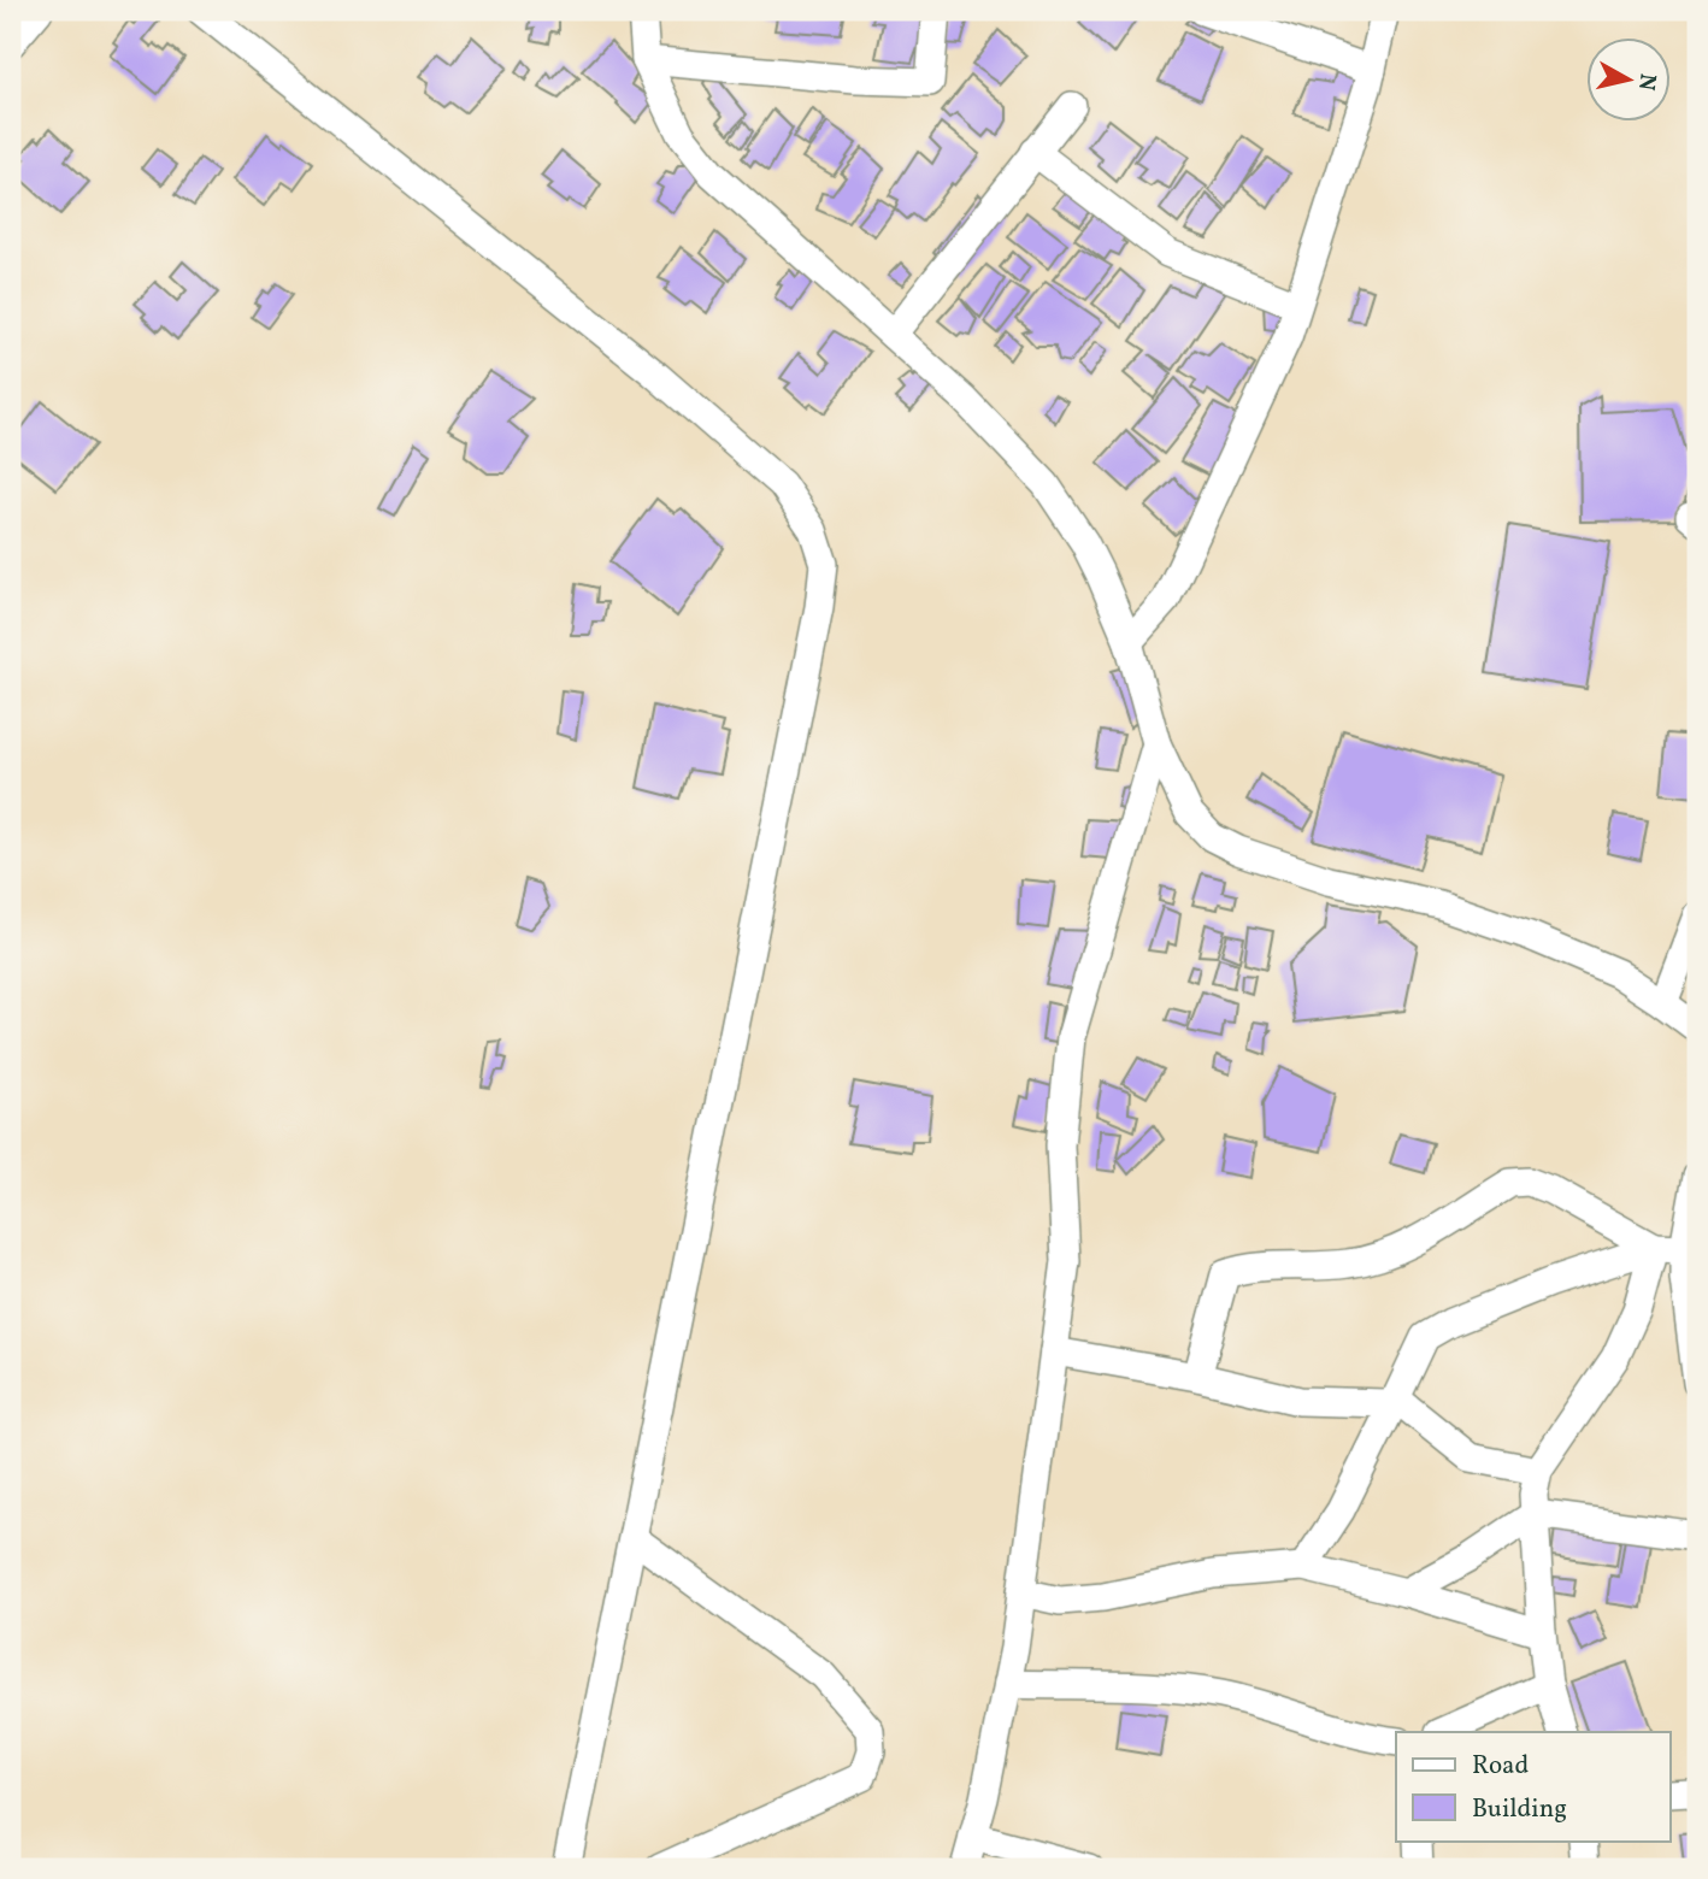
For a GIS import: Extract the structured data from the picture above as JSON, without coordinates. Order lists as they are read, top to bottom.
{
  "legend": ["Road", "Building"],
  "north": "right"
}
